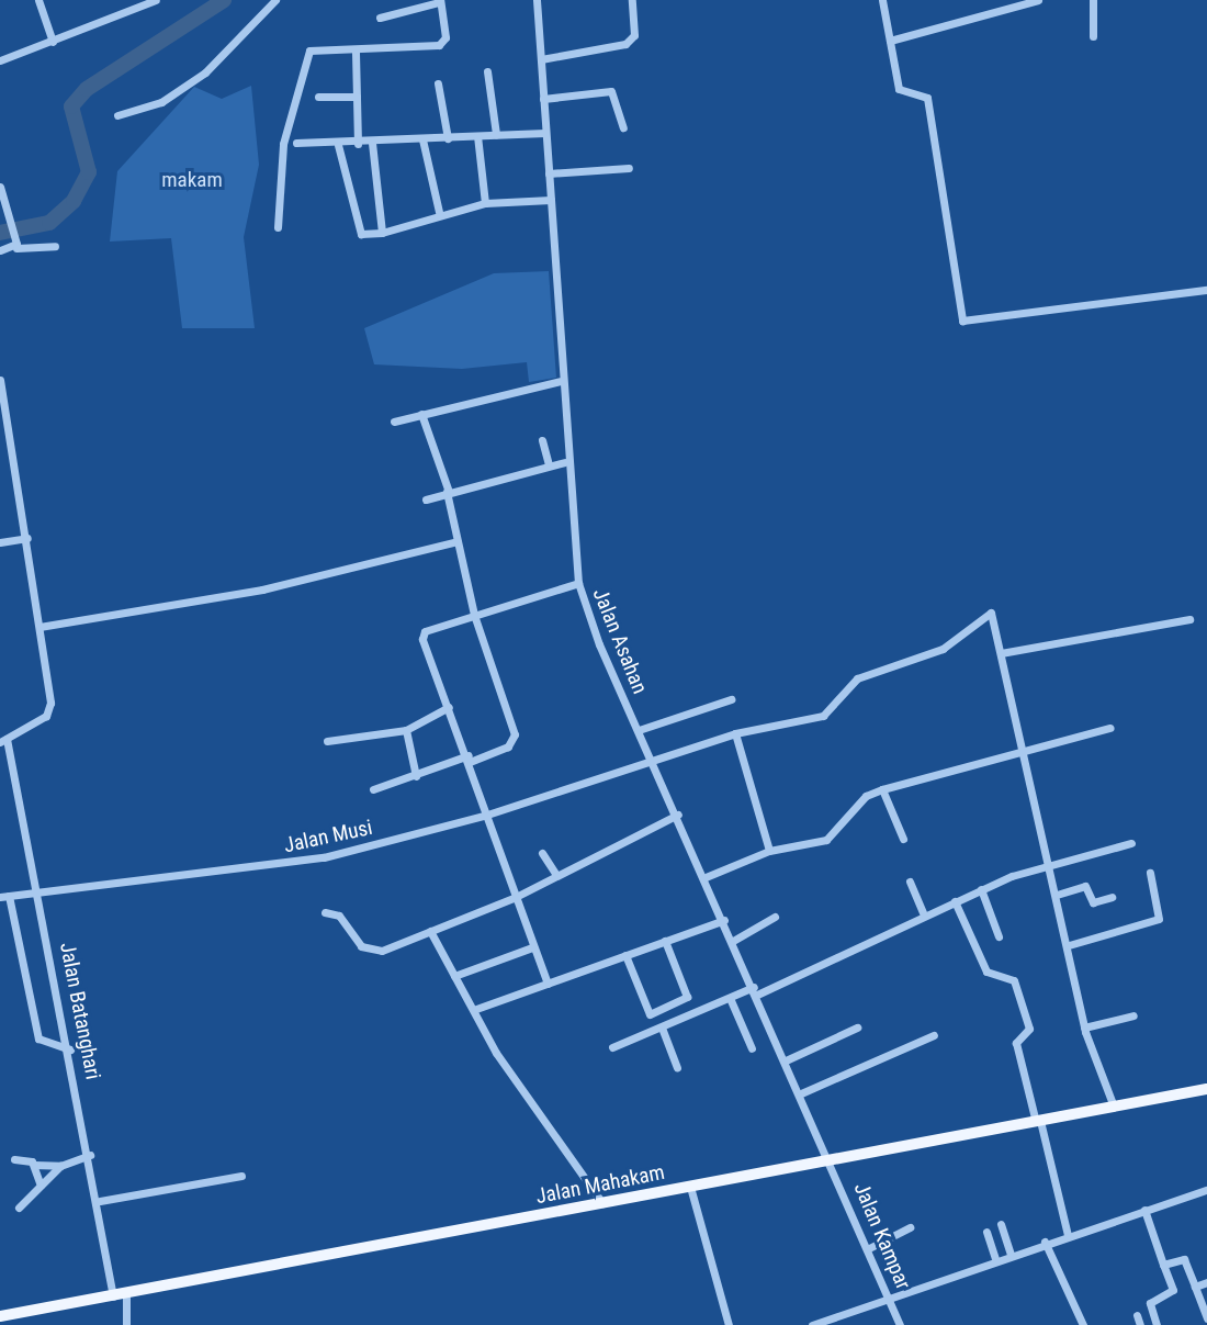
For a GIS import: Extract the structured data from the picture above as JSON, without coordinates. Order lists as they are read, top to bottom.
{
  "streets": {
    "main road": ["Jalan Mahakam"],
    "street": [
      "Jalan Asahan",
      "Jalan Musi",
      "Jalan Batanghari",
      "Jalan Kampar"
    ]
  },
  "crossings": [
    ["Jalan Asahan", "Jalan Musi"],
    ["Jalan Asahan", "Jalan Mahakam"],
    ["Jalan Asahan", "Jalan Kampar"],
    ["Jalan Musi", "Jalan Batanghari"],
    ["Jalan Batanghari", "Jalan Mahakam"],
    ["Jalan Mahakam", "Jalan Kampar"]
  ],
  "parks": ["makam"]
}
